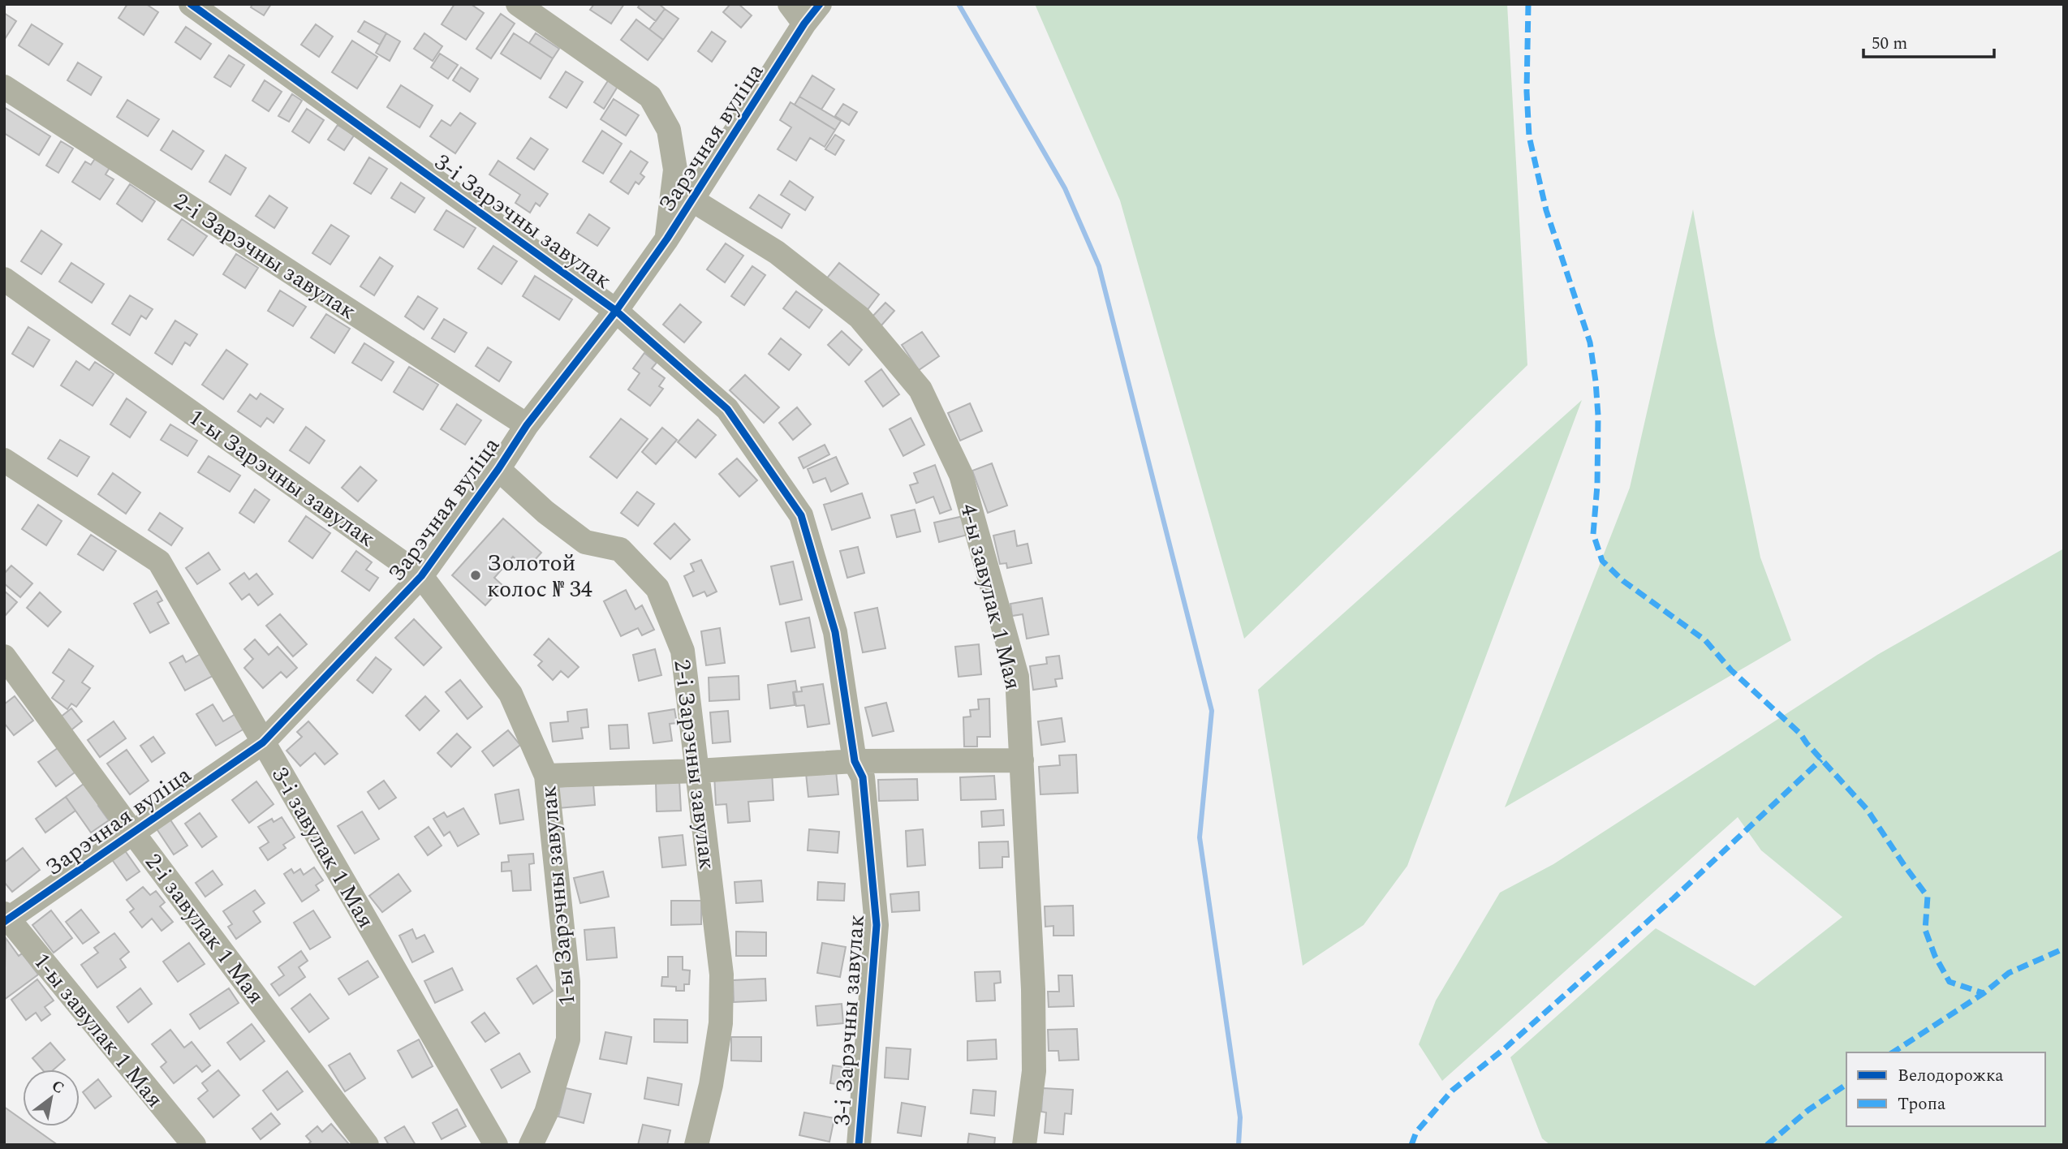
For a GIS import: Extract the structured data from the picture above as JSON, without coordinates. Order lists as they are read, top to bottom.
{
  "streets": {
    "street": [
      "Зарэчная вуліца",
      "3-і Зарэчны завулак",
      "2-і Зарэчны завулак",
      "1-ы Зарэчны завулак",
      "4-ы завулак 1 Мая",
      "3-і завулак 1 Мая",
      "2-і завулак 1 Мая",
      "1-ы завулак 1 Мая"
    ]
  },
  "crossings": [
    ["Зарэчная вуліца", "3-і Зарэчны завулак"],
    ["Зарэчная вуліца", "2-і Зарэчны завулак"],
    ["Зарэчная вуліца", "1-ы Зарэчны завулак"],
    ["Зарэчная вуліца", "4-ы завулак 1 Мая"],
    ["Зарэчная вуліца", "3-і завулак 1 Мая"],
    ["Зарэчная вуліца", "2-і завулак 1 Мая"],
    ["Зарэчная вуліца", "1-ы завулак 1 Мая"]
  ],
  "places": ["Золотой колос № 34"],
  "legend": ["Велодорожка", "Тропа"],
  "scale_bar": "50 m",
  "north": "top right"
}
